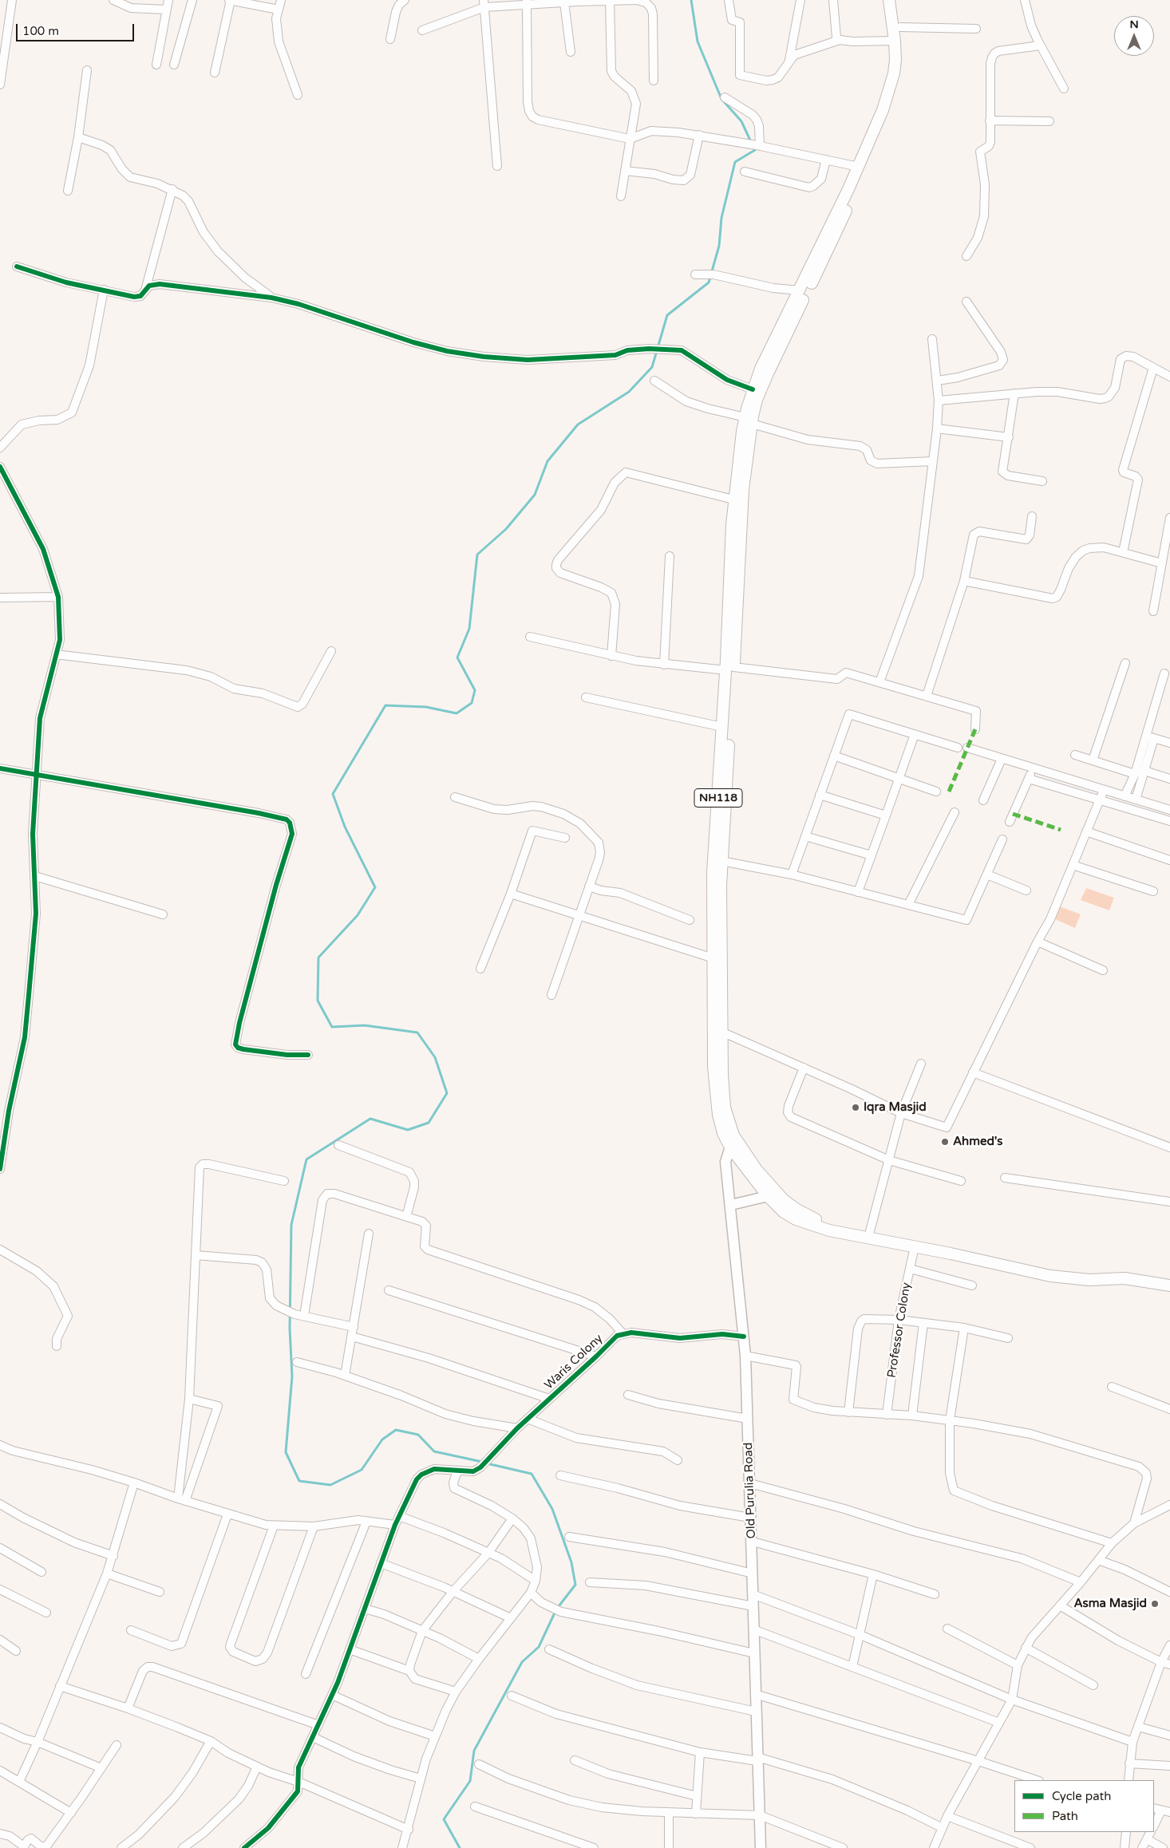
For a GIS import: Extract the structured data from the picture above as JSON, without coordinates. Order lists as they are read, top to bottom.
{
  "streets": {
    "highway": ["NH118"],
    "main road": ["Old Purulia Road"],
    "street": ["Professor Colony", "Waris Colony"]
  },
  "crossings": [
    ["NH118", "Professor Colony"],
    ["NH118", "Old Purulia Road"]
  ],
  "places": ["Iqra Masjid", "Ahmed's", "Asma Masjid"],
  "legend": ["Cycle path", "Path"],
  "scale_bar": "100 m",
  "north": "top"
}
